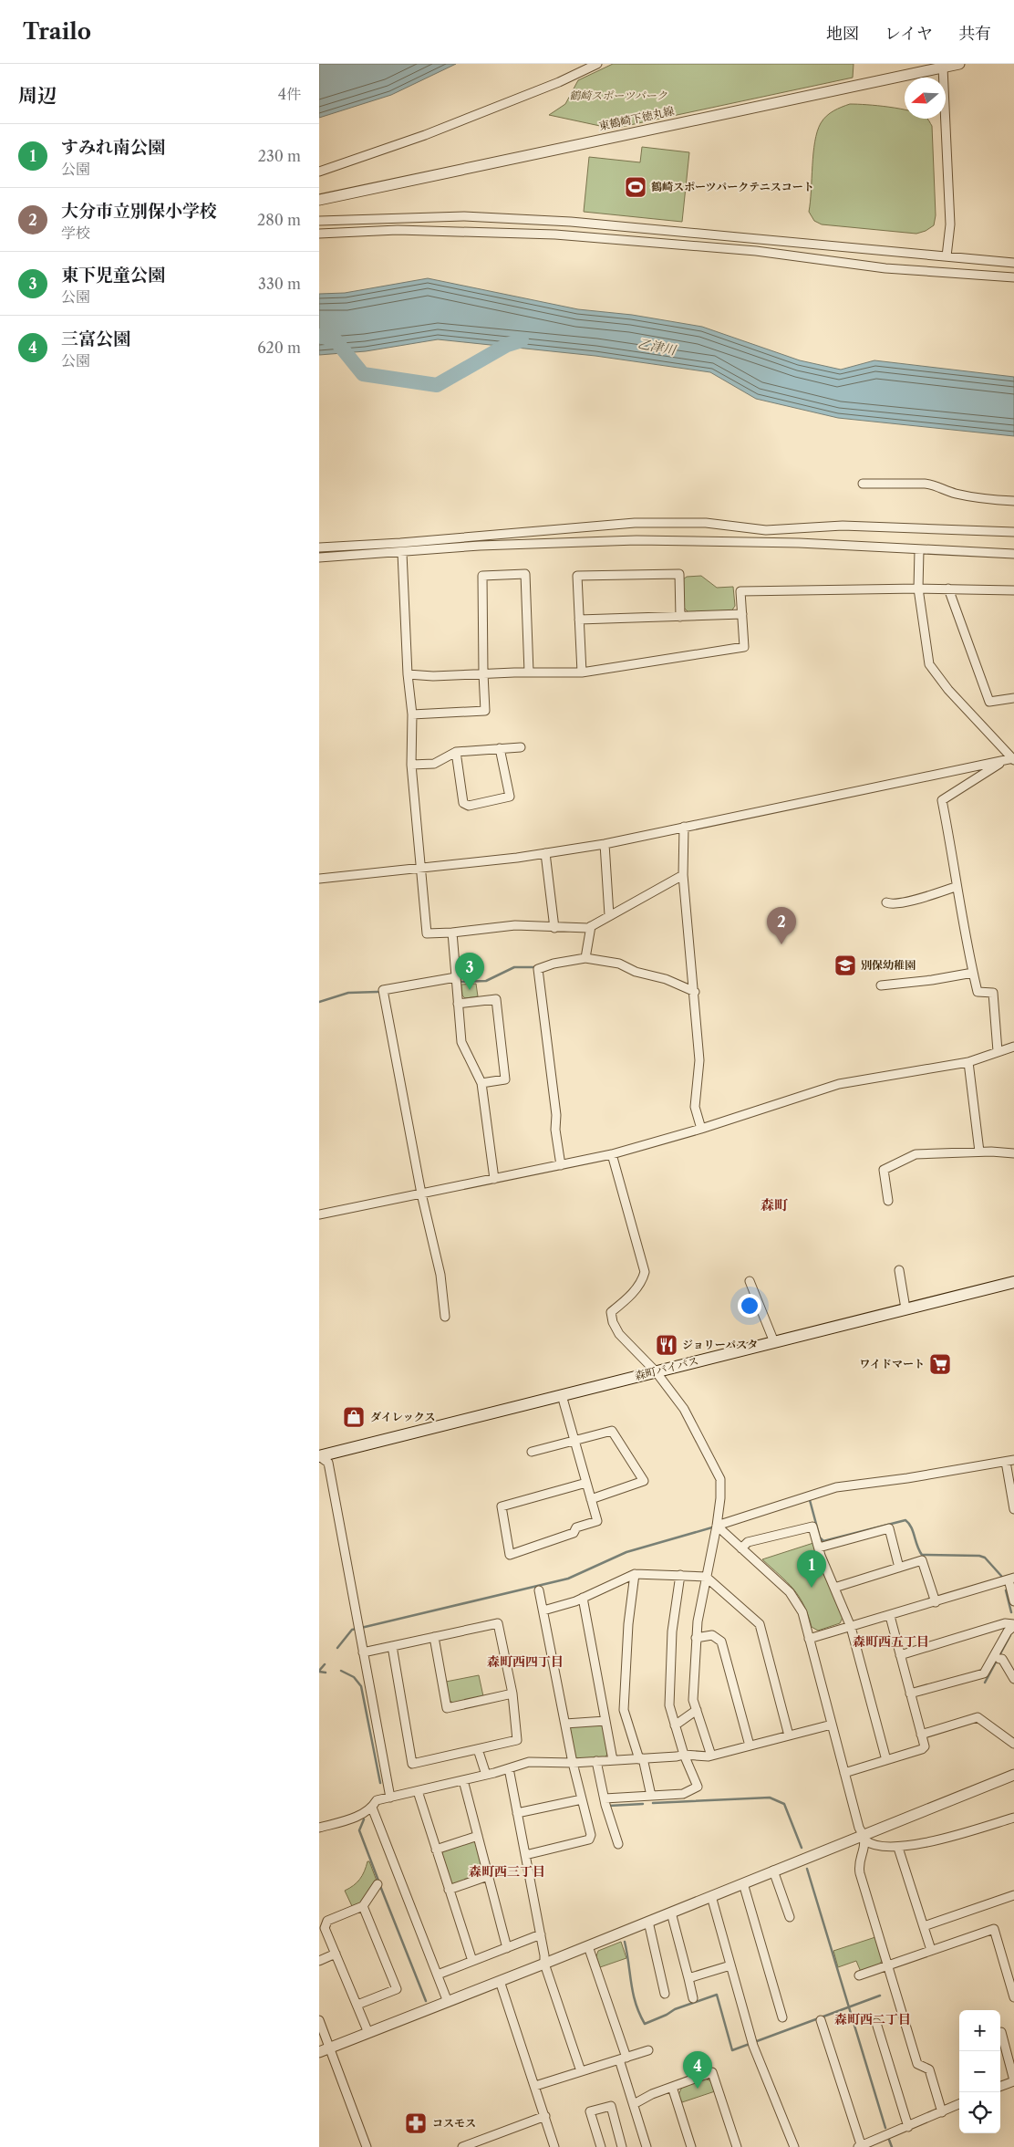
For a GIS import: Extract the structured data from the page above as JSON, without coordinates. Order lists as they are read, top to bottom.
{
  "streets": {
    "main road": ["森町バイパス"],
    "street": ["東鶴崎下徳丸線"]
  },
  "districts": [
    "森町",
    "森町西五丁目",
    "森町西四丁目",
    "森町西三丁目",
    "森町西二丁目"
  ],
  "water": ["乙津川"],
  "parks": ["鶴崎スポーツパーク"],
  "places": {
    "sports": ["鶴崎スポーツパークテニスコート"],
    "school or university": ["別保幼稚園"],
    "restaurant": ["ジョリーパスタ"],
    "supermarket": ["ワイドマート"],
    "shop": ["ダイレックス"],
    "pharmacy": ["コスモス"]
  },
  "north": "left",
  "page": {
    "header": "Trailo",
    "nav": ["地図", "レイヤ", "共有"],
    "heading": ["周辺", "4件"],
    "list": [
      {
        "mark": "1",
        "name": "すみれ南公園",
        "note": "公園",
        "value": "230 m"
      },
      {
        "mark": "2",
        "name": "大分市立別保小学校",
        "note": "学校",
        "value": "280 m"
      },
      {
        "mark": "3",
        "name": "東下児童公園",
        "note": "公園",
        "value": "330 m"
      },
      {
        "mark": "4",
        "name": "三富公園",
        "note": "公園",
        "value": "620 m"
      }
    ],
    "pins": [
      "2",
      "3",
      "1",
      "4"
    ],
    "map_buttons": ["+", "−"]
  }
}
